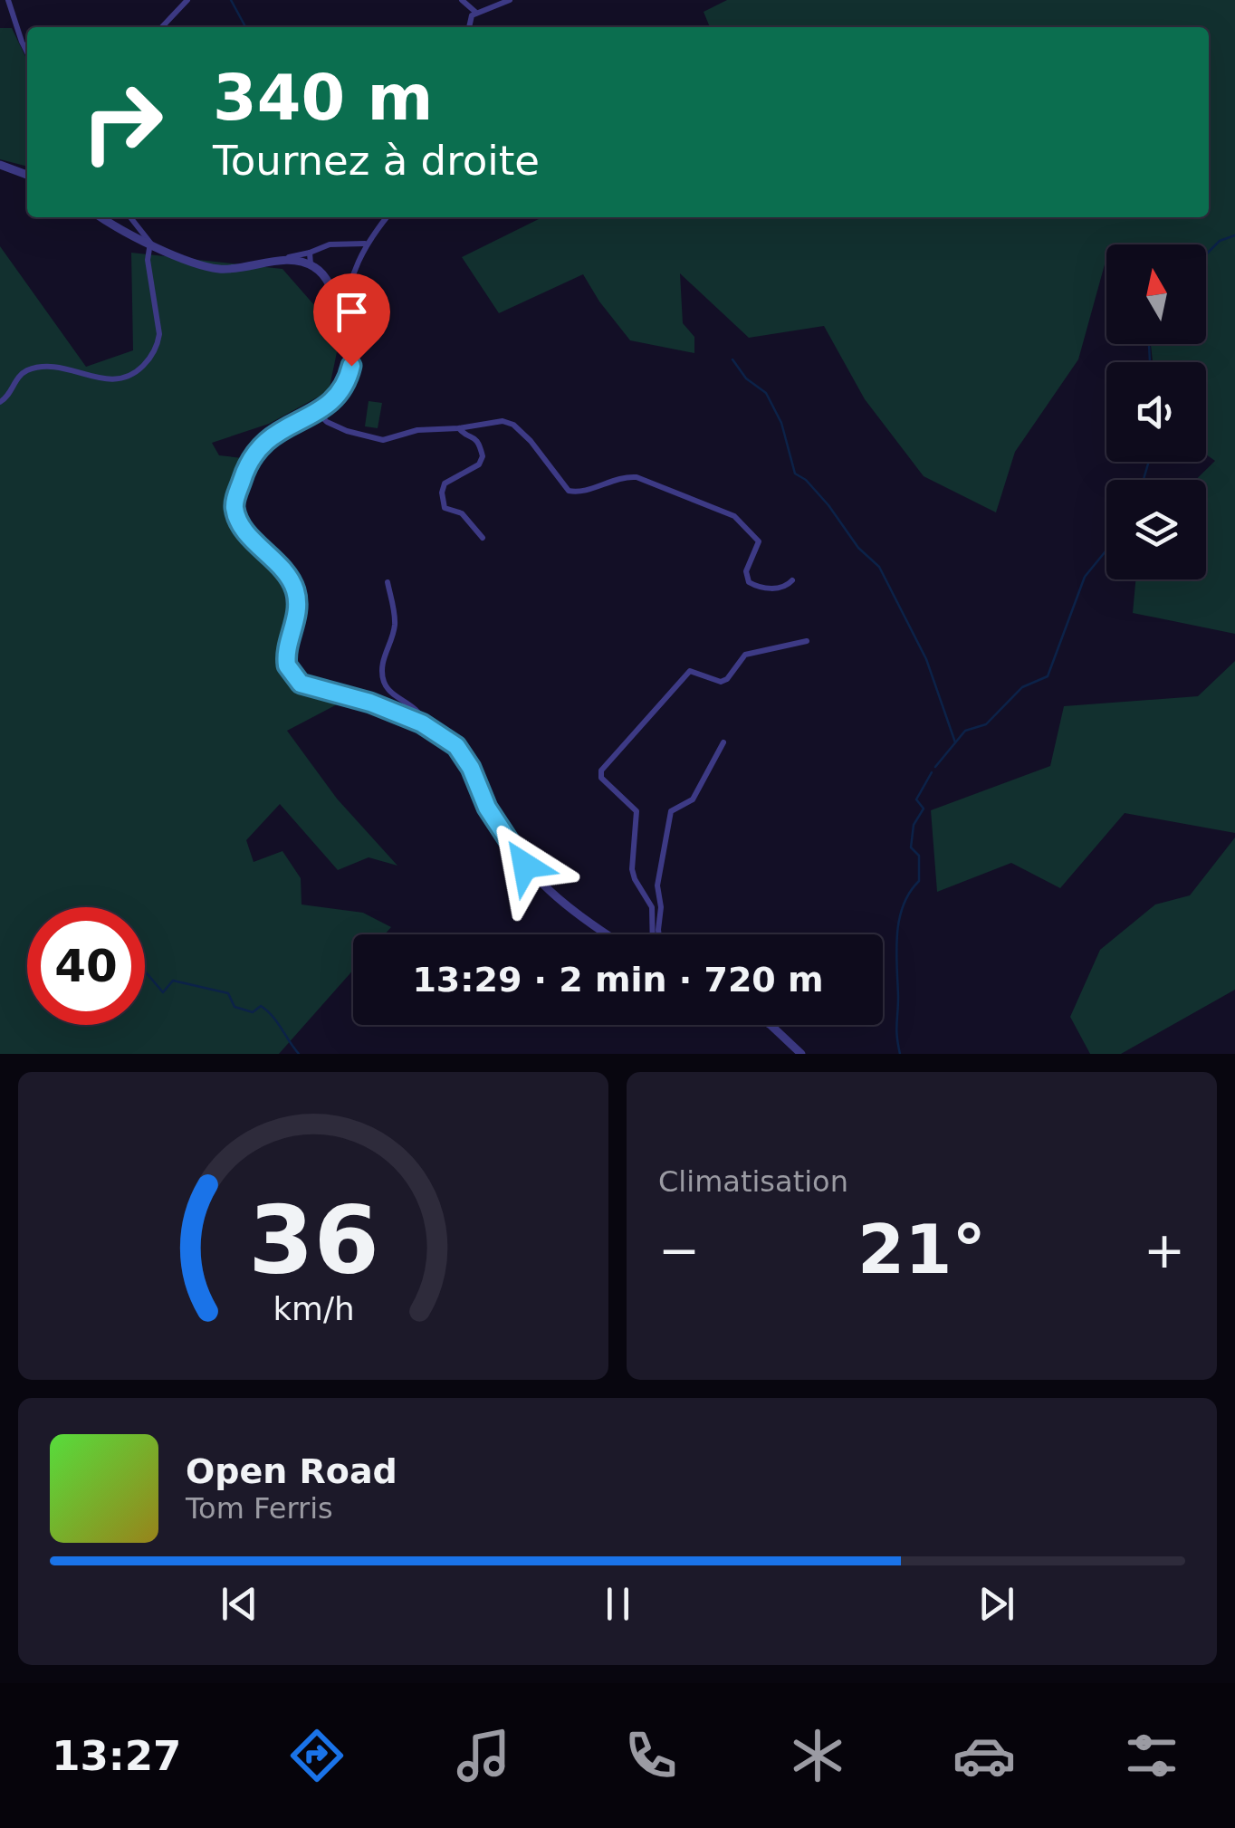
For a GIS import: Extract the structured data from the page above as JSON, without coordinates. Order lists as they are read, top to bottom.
{
  "north": "top",
  "page": {
    "turn": ["340 m", "Tournez à droite"],
    "limit": "40",
    "trip": "13:29 · 2 min · 720 m",
    "tile": "Climatisation",
    "heat": ["−", "21°", "+"],
    "song": ["Open Road", "Tom Ferris"],
    "tabs": "13:27",
    "gauge": ["36", "km/h"]
  }
}
